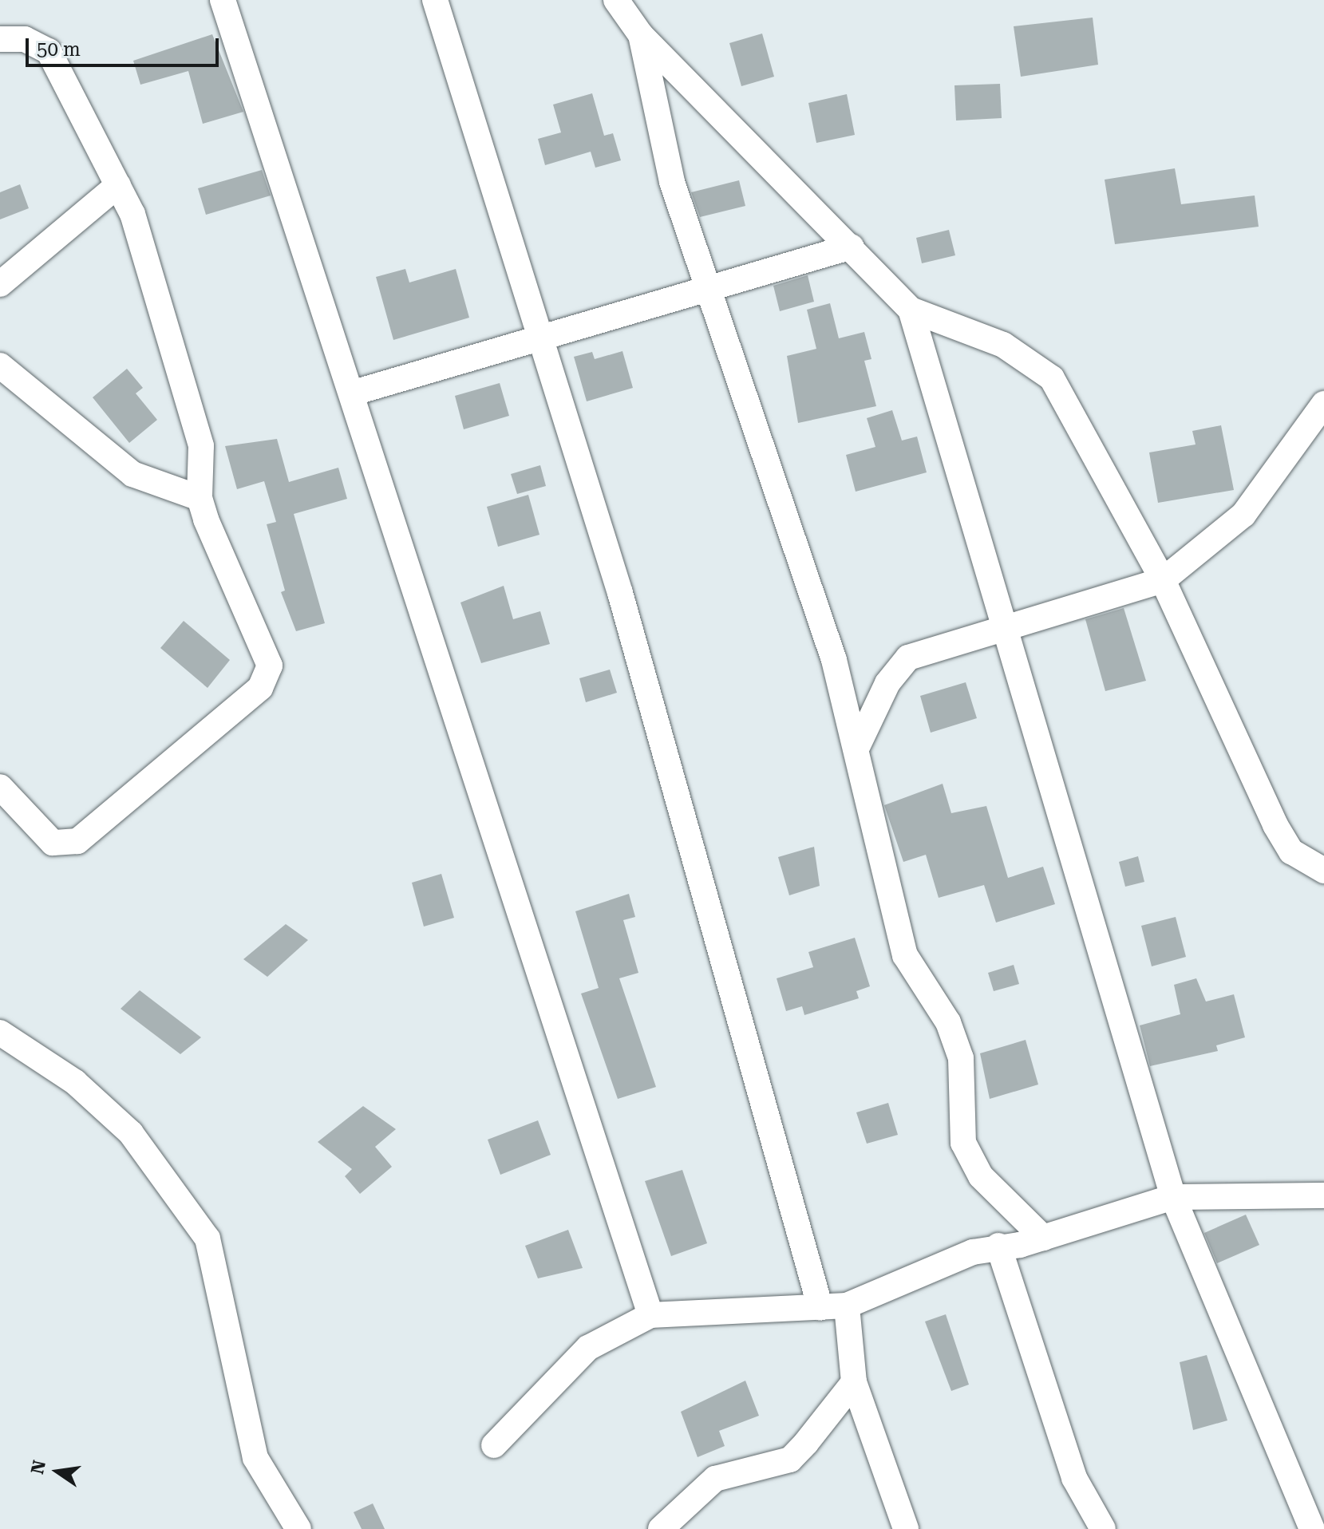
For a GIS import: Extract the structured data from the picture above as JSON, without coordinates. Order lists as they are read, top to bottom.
{
  "scale_bar": "50 m",
  "north": "left"
}
